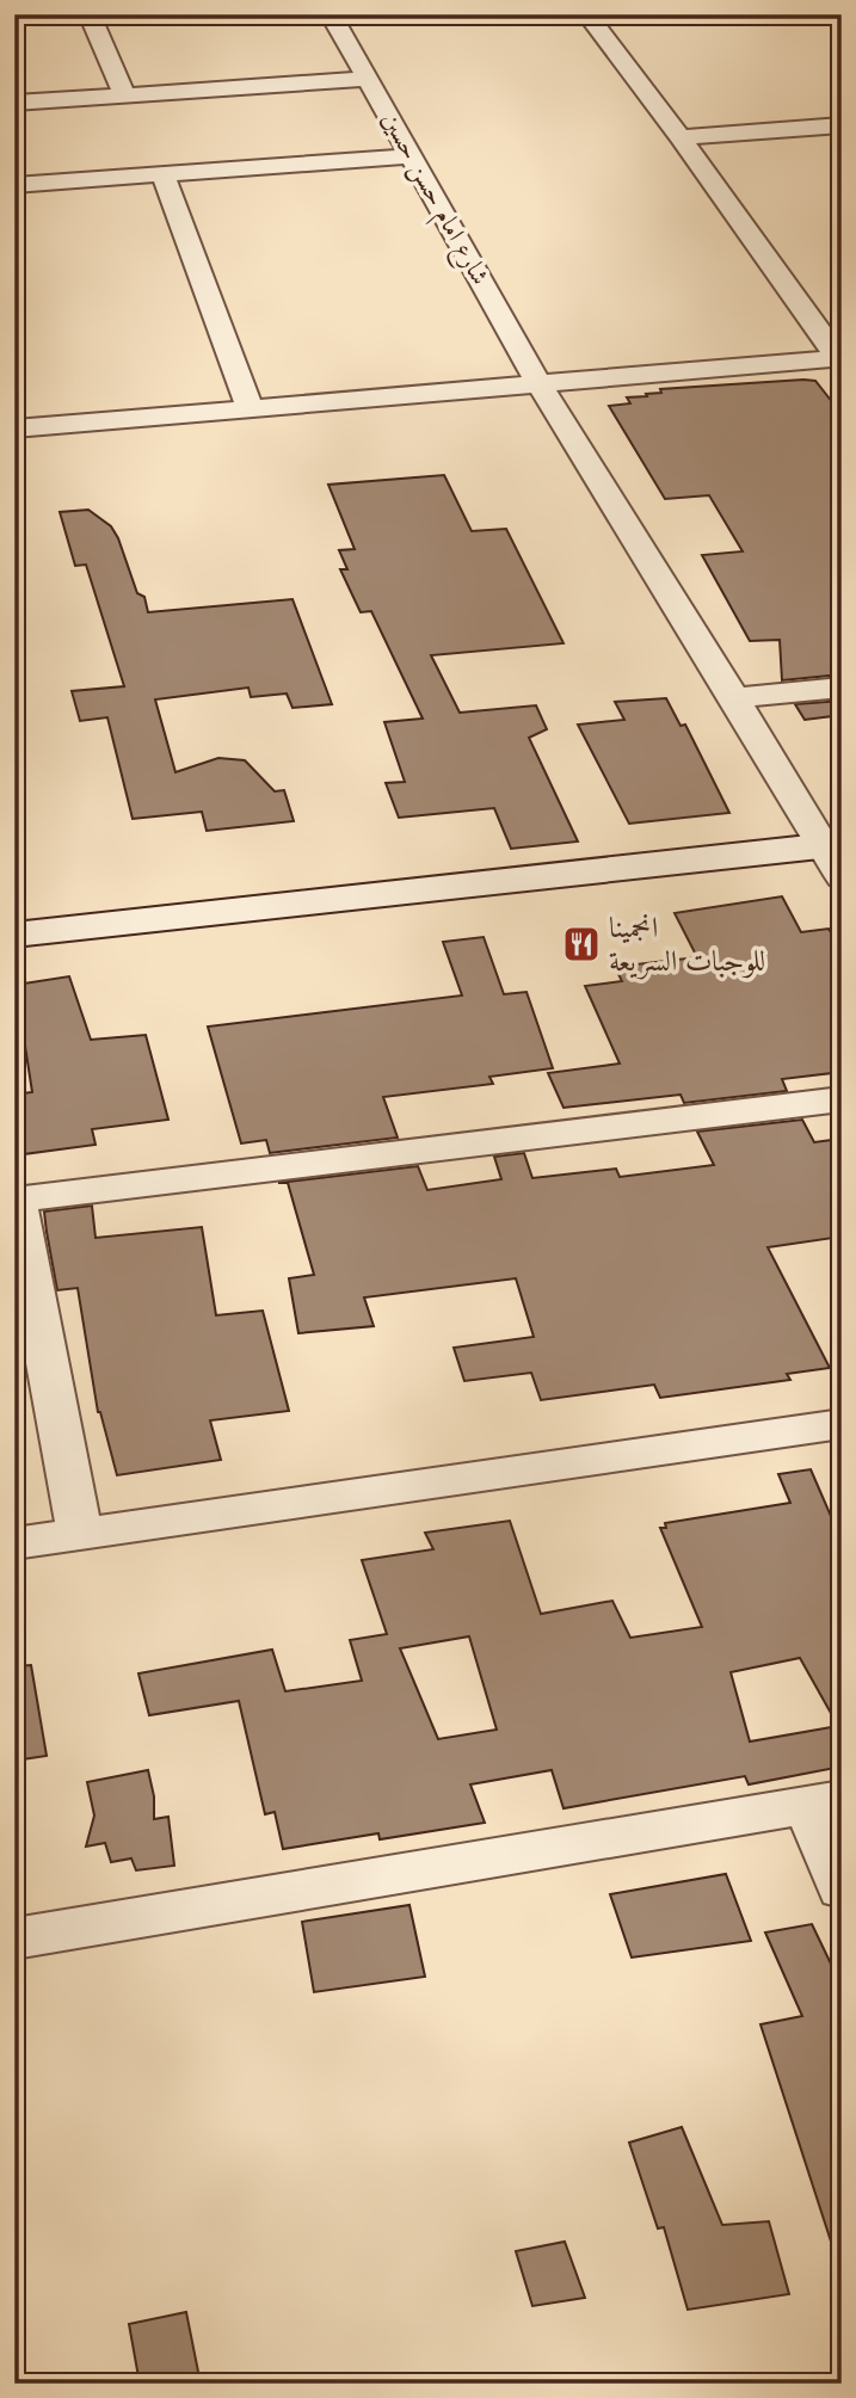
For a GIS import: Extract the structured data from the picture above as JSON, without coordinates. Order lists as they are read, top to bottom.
{
  "streets": {
    "street": ["شارع امام حسن حسين"]
  },
  "places": {
    "restaurant": ["انجمينا للوجبات السريعة"]
  }
}
